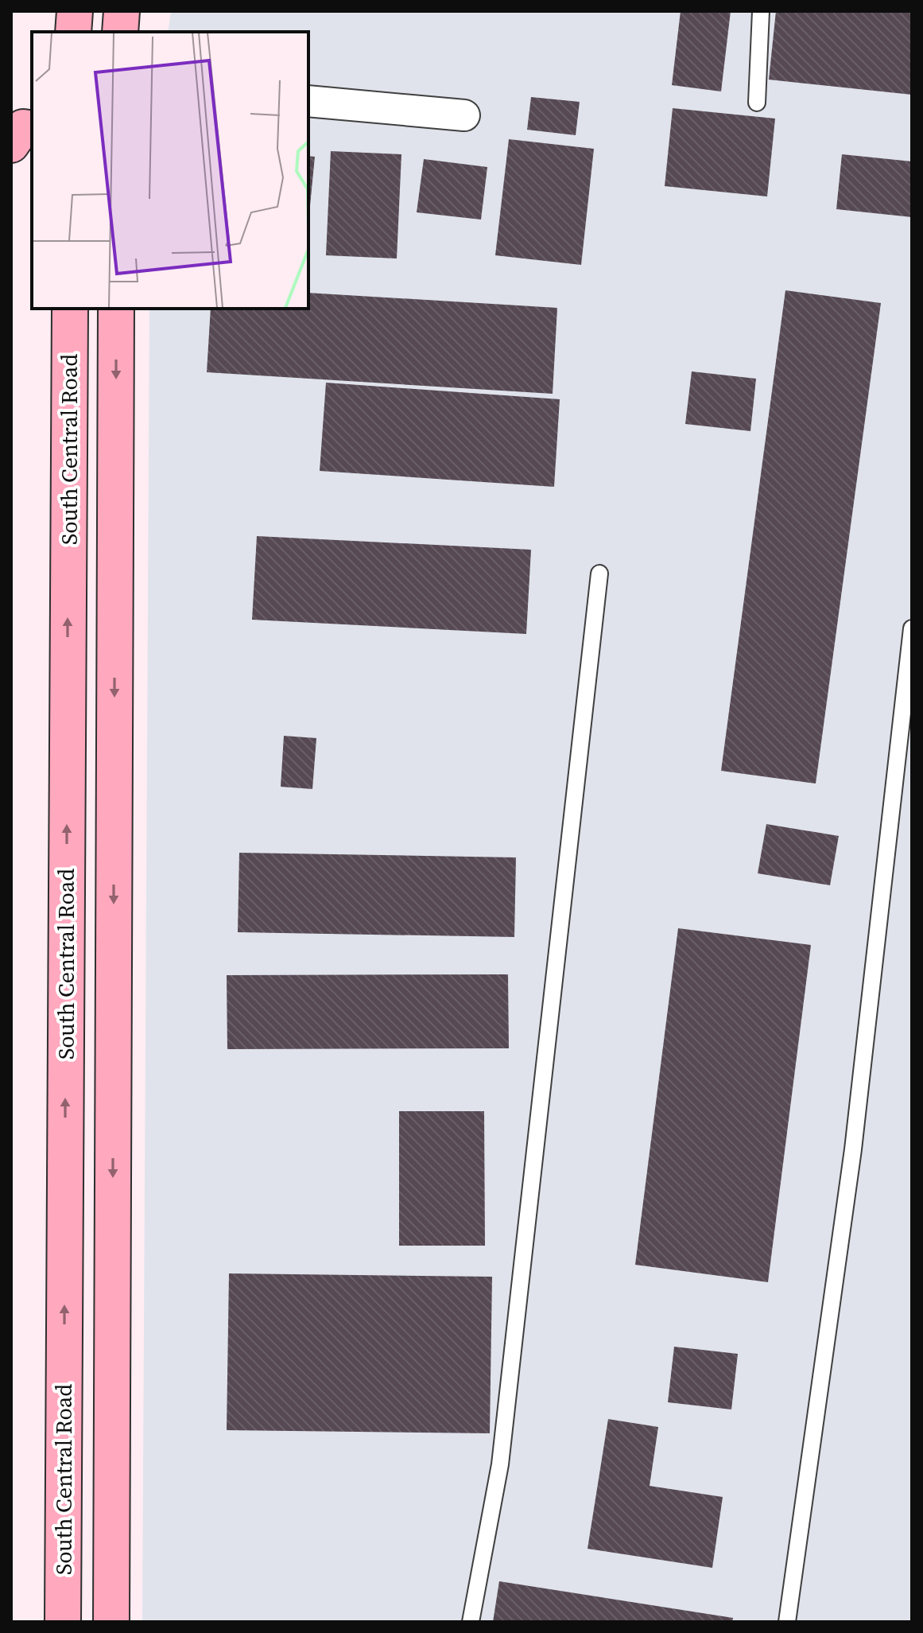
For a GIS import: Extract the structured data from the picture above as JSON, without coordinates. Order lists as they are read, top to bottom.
{
  "streets": {
    "main road": ["South Central Road"]
  }
}
